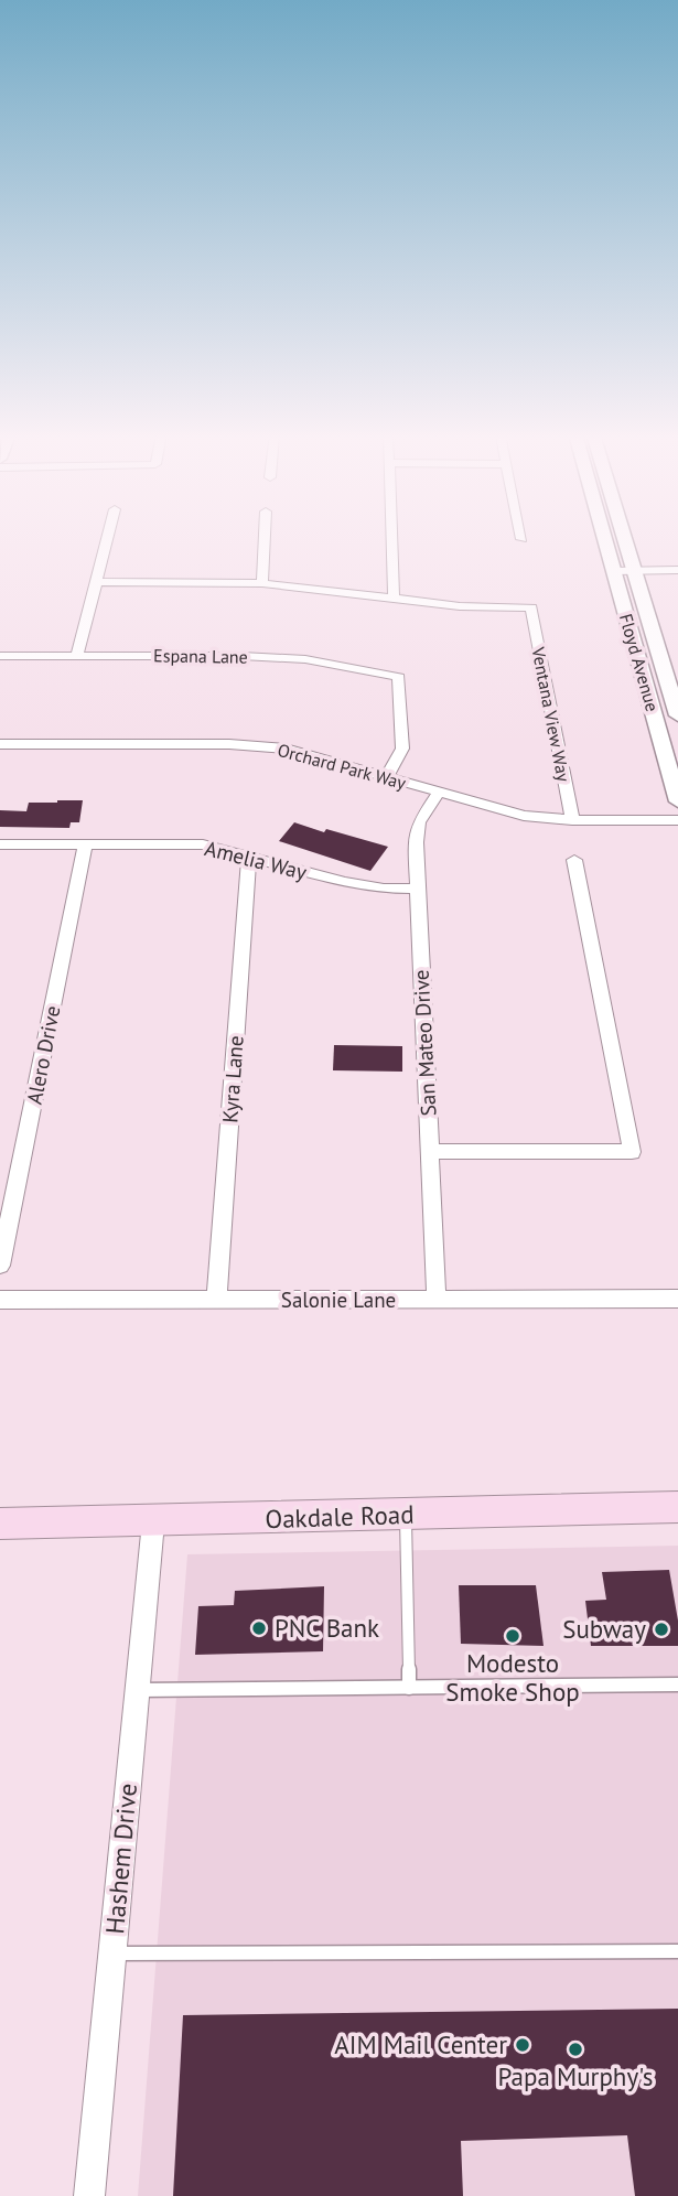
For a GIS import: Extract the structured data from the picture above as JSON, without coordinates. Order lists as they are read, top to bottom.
{
  "streets": {
    "main road": ["Oakdale Road"],
    "street": [
      "Espana Lane",
      "Floyd Avenue",
      "Ventana View Way",
      "Orchard Park Way",
      "Amelia Way",
      "San Mateo Drive",
      "Alero Drive",
      "Kyra Lane",
      "Salonie Lane",
      "Hashem Drive"
    ]
  },
  "crossings": [
    ["Espana Lane", "Orchard Park Way"],
    ["Ventana View Way", "Orchard Park Way"],
    ["Orchard Park Way", "San Mateo Drive"],
    ["Amelia Way", "San Mateo Drive"],
    ["Amelia Way", "Alero Drive"],
    ["Amelia Way", "Kyra Lane"],
    ["San Mateo Drive", "Salonie Lane"],
    ["Kyra Lane", "Salonie Lane"],
    ["Oakdale Road", "Hashem Drive"]
  ],
  "places": [
    "PNC Bank",
    "Subway",
    "Modesto Smoke Shop",
    "AIM Mail Center",
    "Papa Murphy's"
  ]
}
